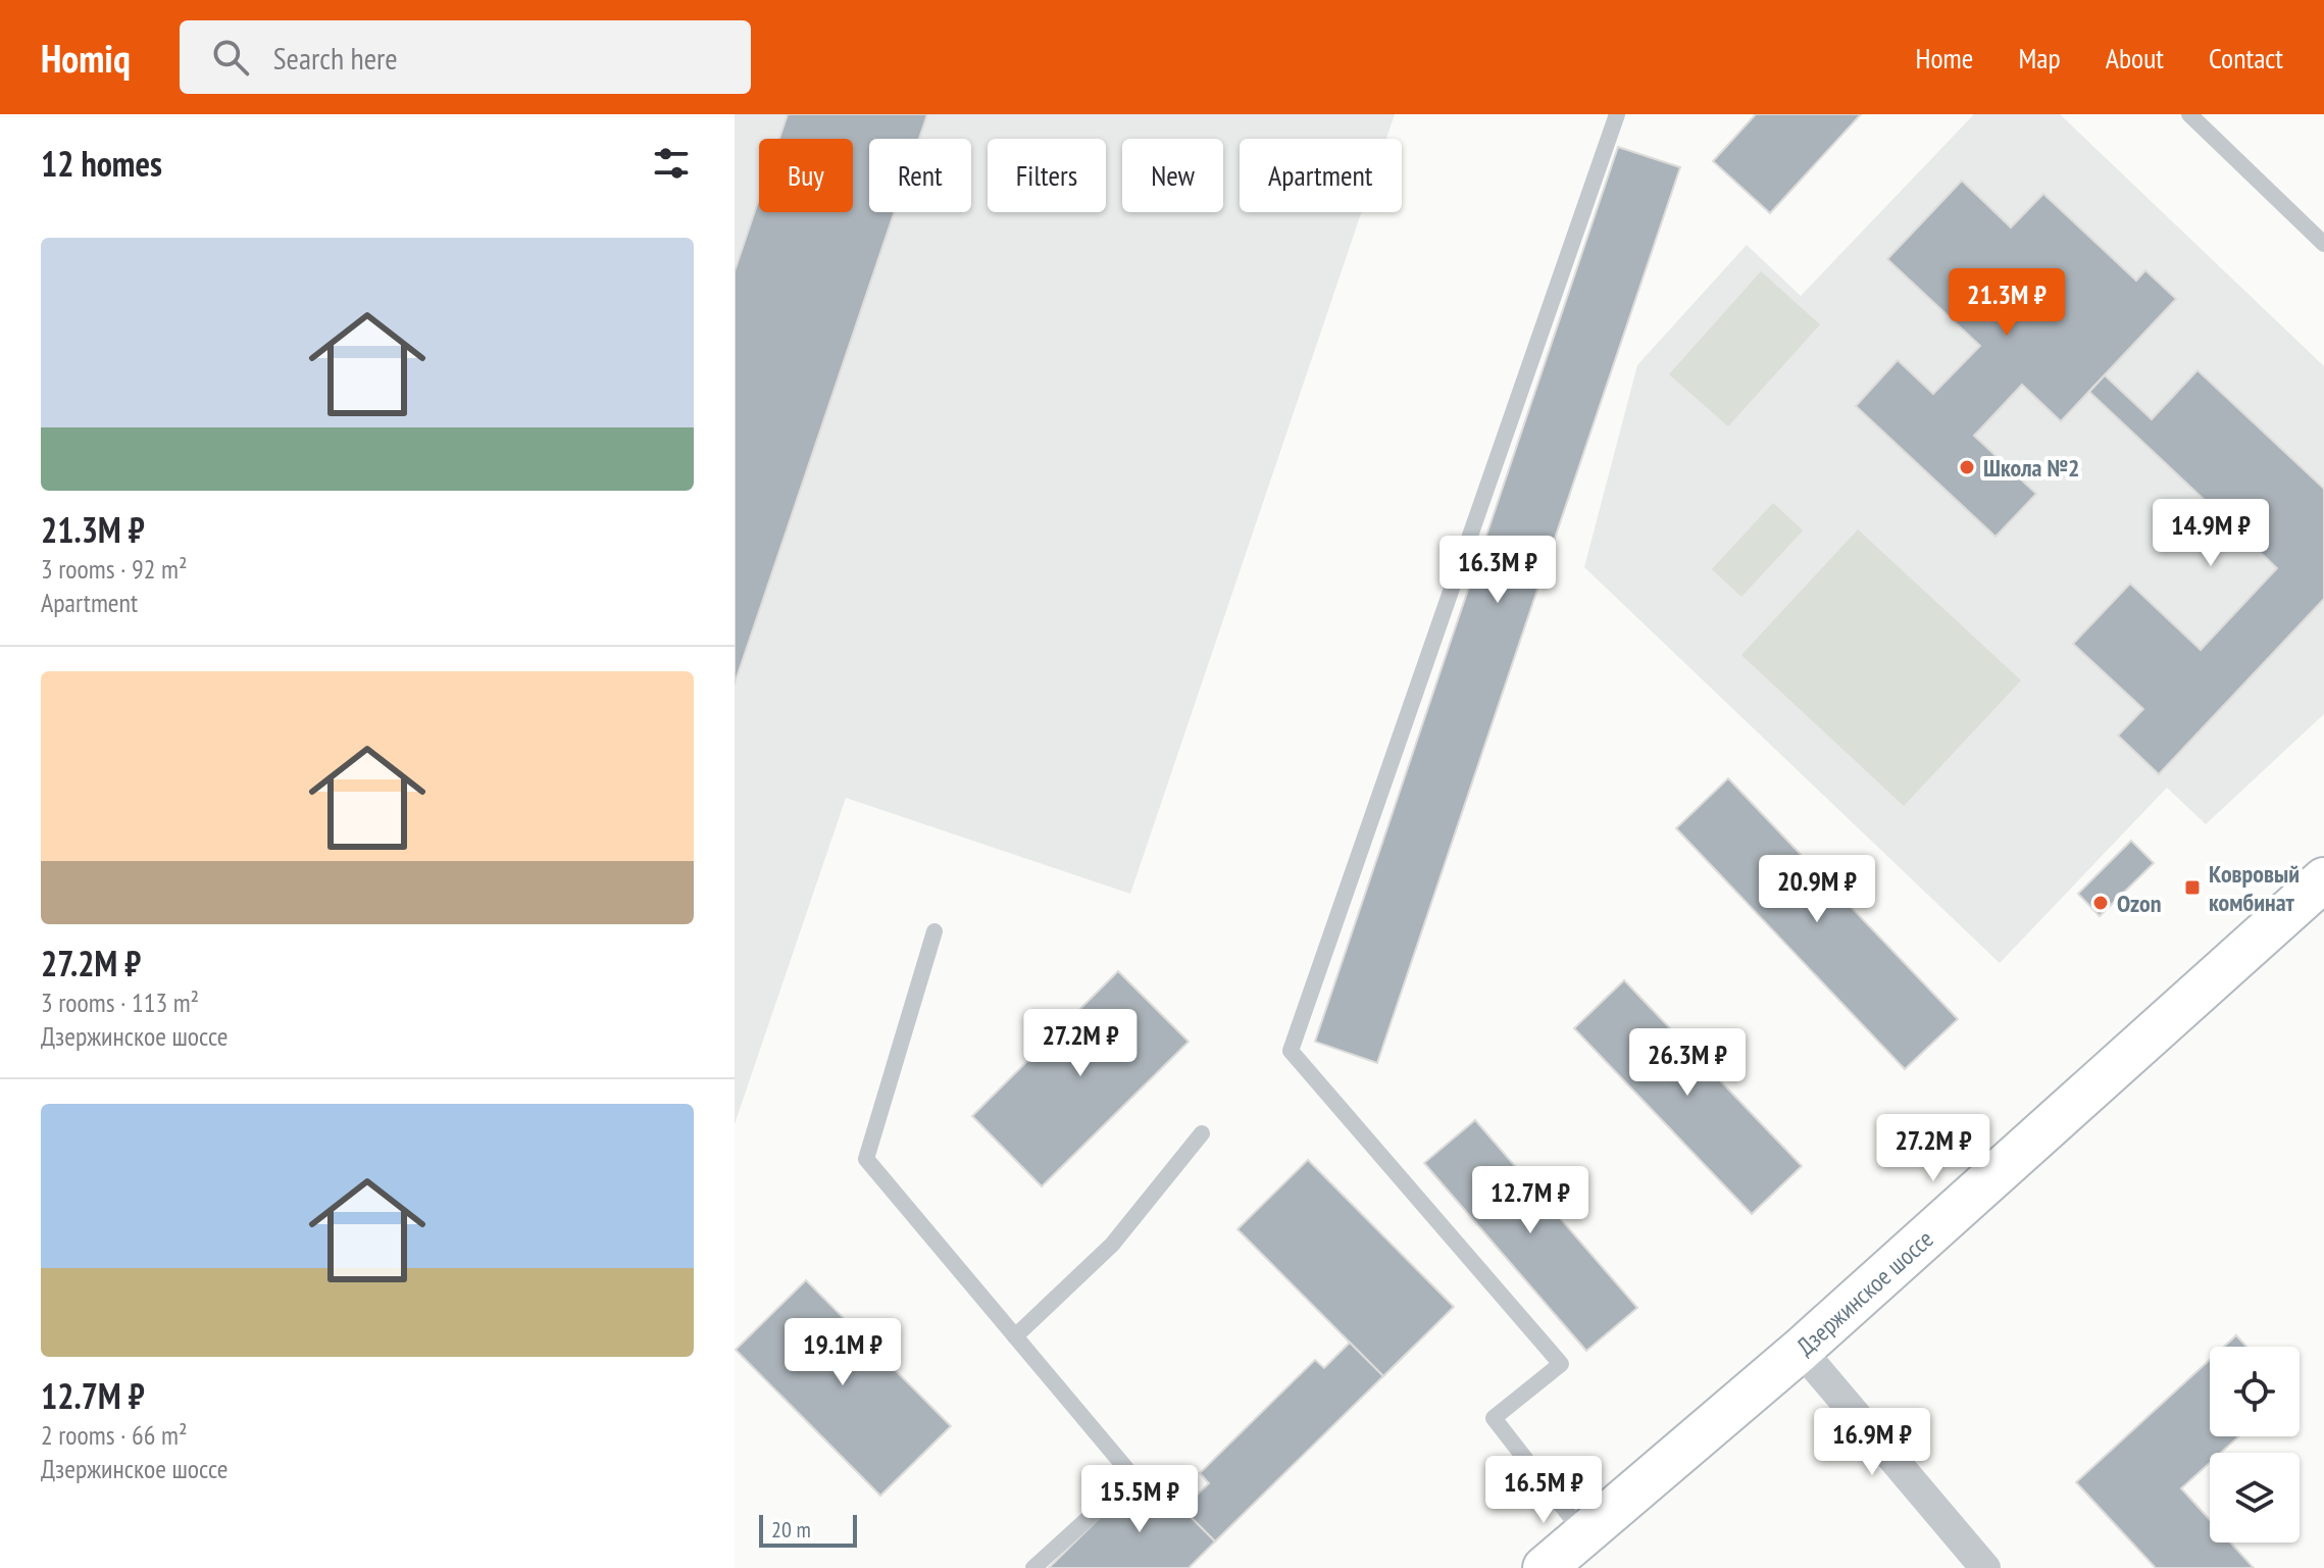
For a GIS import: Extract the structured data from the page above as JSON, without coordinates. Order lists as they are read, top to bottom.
{
  "streets": {
    "main road": ["Дзержинское шоссе"]
  },
  "places": {
    "other": ["Школа №2", "Ozon"],
    "transit": ["Ковровый комбинат"]
  },
  "scale_bar": "20 m",
  "page": {
    "header": "Homiq",
    "search": "Search here",
    "nav": [
      "Home",
      "Map",
      "About",
      "Contact"
    ],
    "heading": "12 homes",
    "chip": [
      "Buy",
      "Rent",
      "Filters",
      "New",
      "Apartment"
    ],
    "list": [
      {
        "name": "21.3M ₽",
        "note": "3 rooms · 92 m² · Apartment"
      },
      {
        "name": "27.2M ₽",
        "note": "3 rooms · 113 m² · Дзержинское шоссе"
      },
      {
        "name": "12.7M ₽",
        "note": "2 rooms · 66 m² · Дзержинское шоссе"
      }
    ],
    "price": [
      "21.3M ₽",
      "14.9M ₽",
      "16.3M ₽",
      "20.9M ₽",
      "27.2M ₽",
      "26.3M ₽",
      "27.2M ₽",
      "12.7M ₽",
      "19.1M ₽",
      "16.9M ₽",
      "16.5M ₽",
      "15.5M ₽"
    ],
    "scale": "20 m"
  }
}
